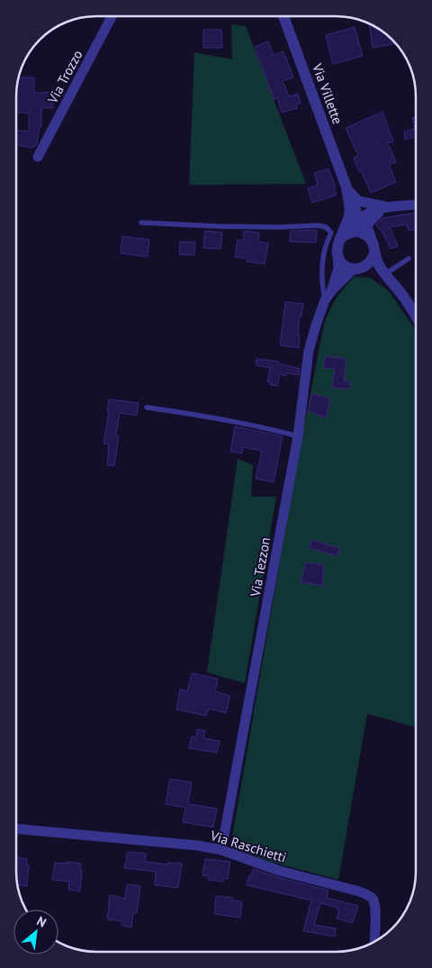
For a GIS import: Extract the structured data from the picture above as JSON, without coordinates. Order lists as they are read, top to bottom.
{
  "streets": {
    "street": [
      "Via Trozzo",
      "Via Villette",
      "Via Tezzon",
      "Via Raschietti"
    ]
  },
  "crossings": [
    ["Via Villette", "Via Tezzon"],
    ["Via Tezzon", "Via Raschietti"]
  ],
  "north": "top right"
}
